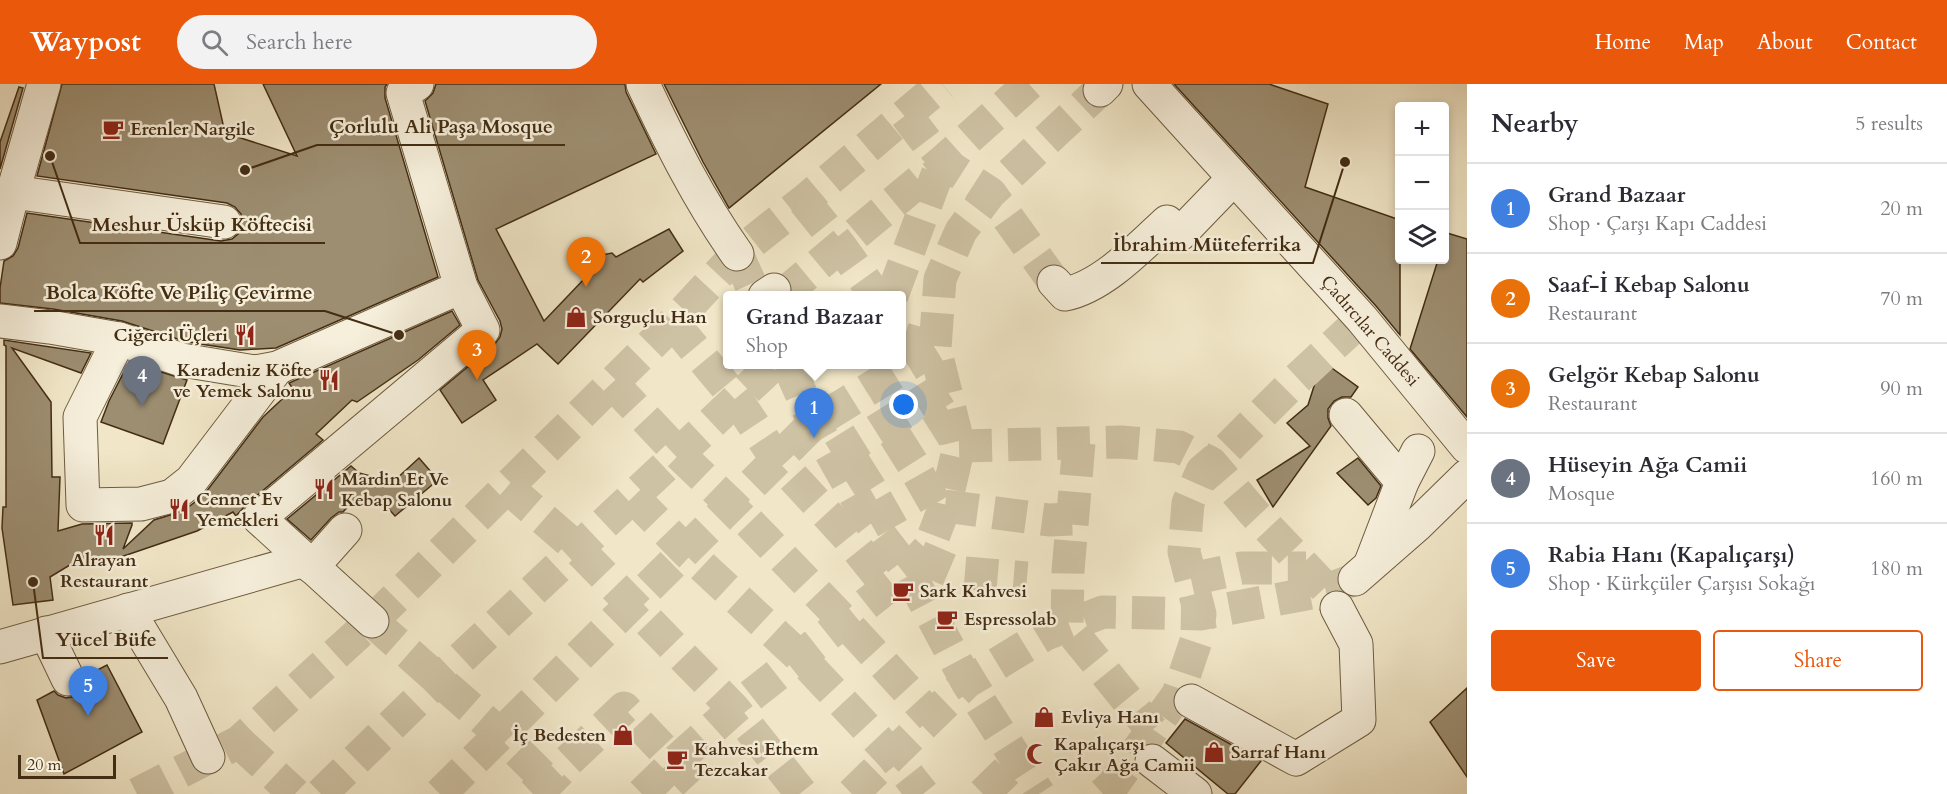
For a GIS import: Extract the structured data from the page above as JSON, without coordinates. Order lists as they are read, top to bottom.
{
  "streets": {
    "street": ["Çadırcılar Caddesi"]
  },
  "places": {
    "cafe": [
      "Erenler Nargile",
      "Sark Kahvesi",
      "Espressolab",
      "Kahvesi Ethem Tezcakar"
    ],
    "other": [
      "Meshur Üsküp Köftecisi",
      "İbrahim Müteferrika",
      "Çorlulu Ali Paşa Mosque",
      "Bolca Köfte Ve Piliç Çevirme",
      "Yücel Büfe"
    ],
    "shop": [
      "Sorguçlu Han",
      "Evliya Hanı",
      "İç Bedesten",
      "Sarraf Hanı"
    ],
    "restaurant": [
      "Ciğerci Üçleri",
      "Karadeniz Köfte ve Yemek Salonu",
      "Mardin Et Ve Kebap Salonu",
      "Cennet Ev Yemekleri",
      "Alrayan Restaurant"
    ],
    "mosque": ["Kapalıçarşı Çakır Ağa Camii"]
  },
  "scale_bar": "20 m",
  "page": {
    "header": "Waypost",
    "search": "Search here",
    "nav": [
      "Home",
      "Map",
      "About",
      "Contact"
    ],
    "heading": ["Nearby", "5 results"],
    "map_buttons": ["+", "−"],
    "list": [
      {
        "mark": "1",
        "name": "Grand Bazaar",
        "note": "Shop · Çarşı Kapı Caddesi",
        "value": "20 m"
      },
      {
        "mark": "2",
        "name": "Saaf-İ Kebap Salonu",
        "note": "Restaurant",
        "value": "70 m"
      },
      {
        "mark": "3",
        "name": "Gelgör Kebap Salonu",
        "note": "Restaurant",
        "value": "90 m"
      },
      {
        "mark": "4",
        "name": "Hüseyin Ağa Camii",
        "note": "Mosque",
        "value": "160 m"
      },
      {
        "mark": "5",
        "name": "Rabia Hanı (Kapalıçarşı)",
        "note": "Shop · Kürkçüler Çarşısı Sokağı",
        "value": "180 m"
      }
    ],
    "pins": [
      "2",
      "3",
      "4",
      "1",
      "5"
    ],
    "popup": ["Grand Bazaar", "Shop"],
    "buttons": ["Save", "Share"],
    "scale": "20 m"
  }
}
